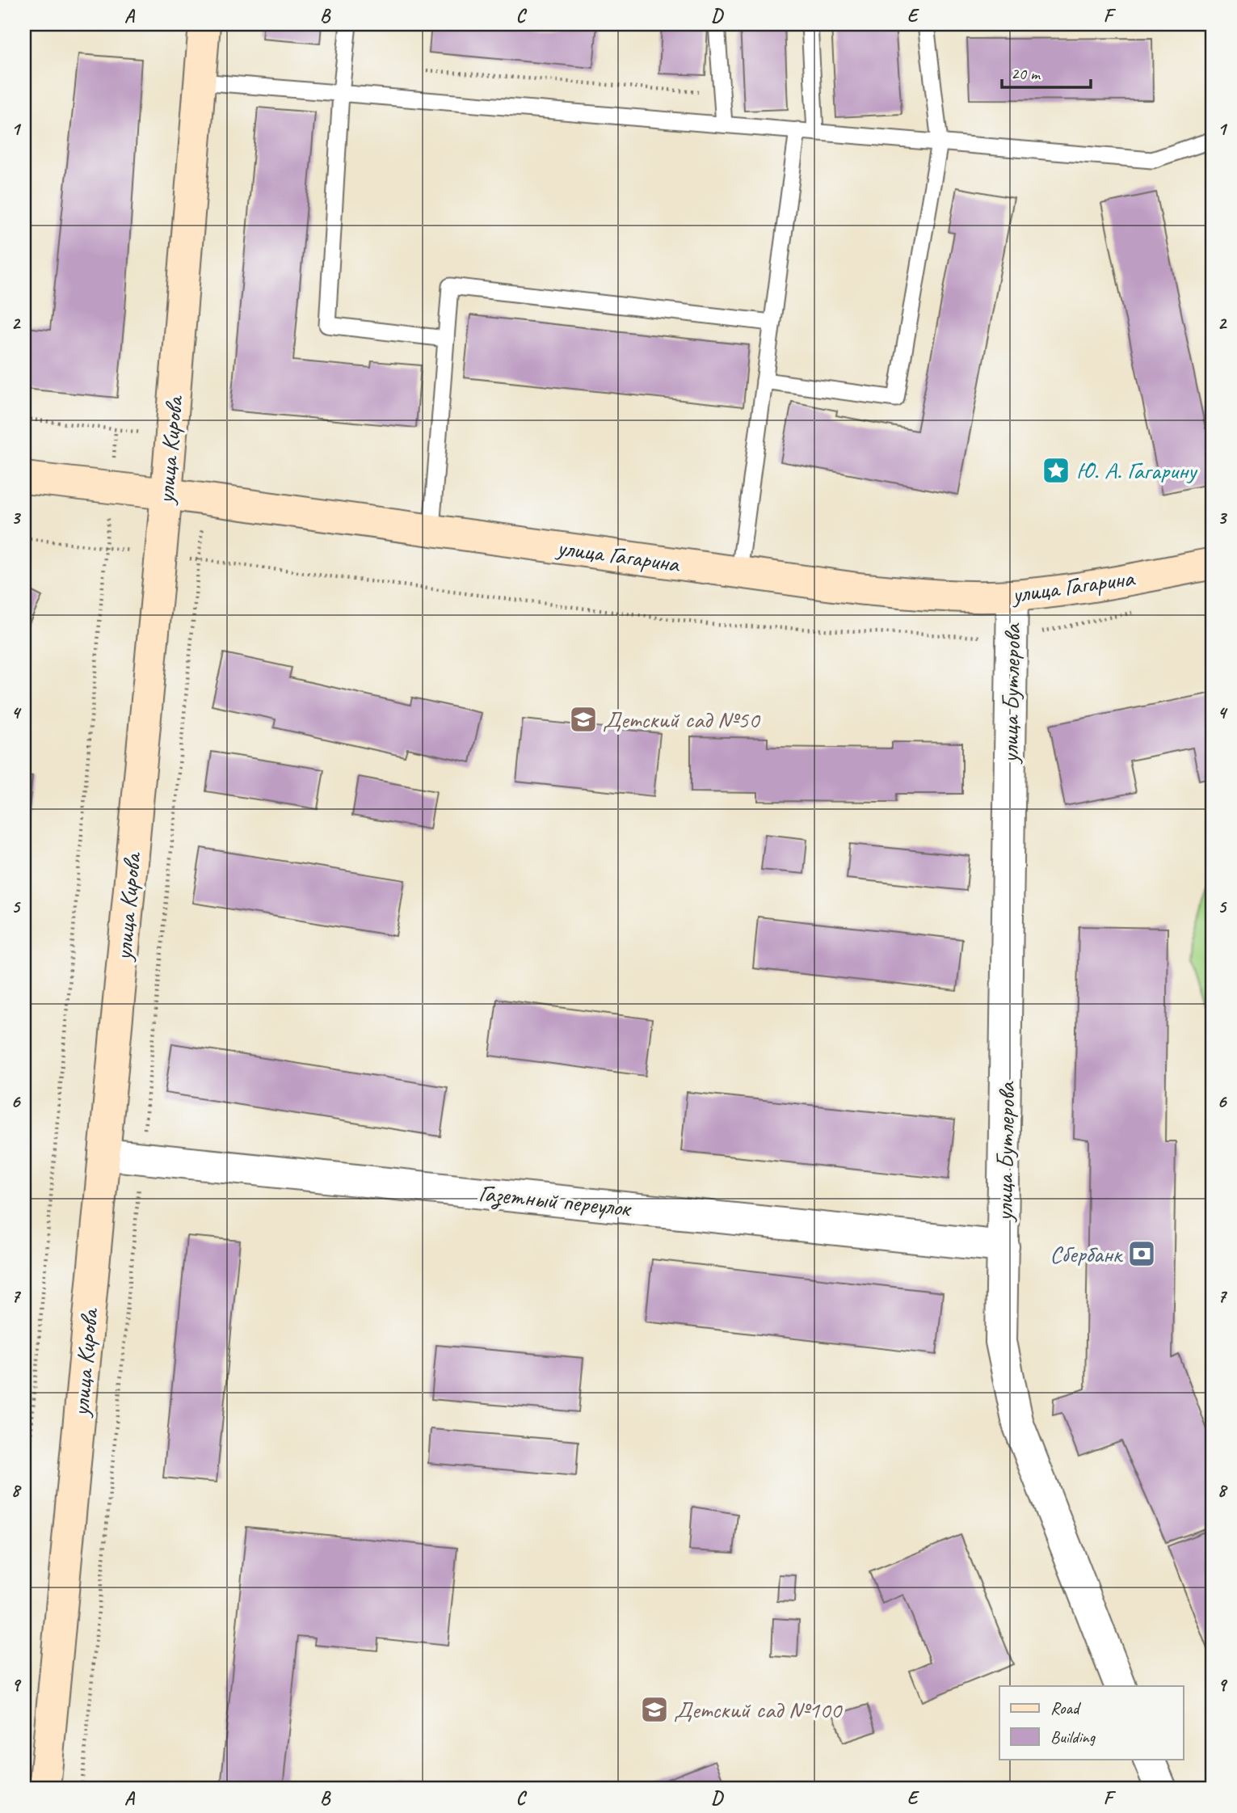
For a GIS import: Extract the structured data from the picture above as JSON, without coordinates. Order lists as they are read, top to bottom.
{
  "streets": {
    "street": [
      "улица Кирова",
      "улица Гагарина",
      "улица Бутлерова",
      "Газетный переулок"
    ]
  },
  "crossings": [
    ["улица Кирова", "улица Гагарина"],
    ["улица Кирова", "Газетный переулок"],
    ["улица Гагарина", "улица Бутлерова"],
    ["улица Бутлерова", "Газетный переулок"]
  ],
  "places": {
    "place": ["Ю. А. Гагарину"],
    "school or university": ["Детский сад №50", "Детский сад №100"],
    "bank": ["Сбербанк"]
  },
  "legend": ["Road", "Building"],
  "scale_bar": "20 m",
  "grid": {
    "columns": [
      "A",
      "B",
      "C",
      "D",
      "E",
      "F"
    ],
    "rows": [
      "1",
      "2",
      "3",
      "4",
      "5",
      "6",
      "7",
      "8",
      "9"
    ]
  }
}
